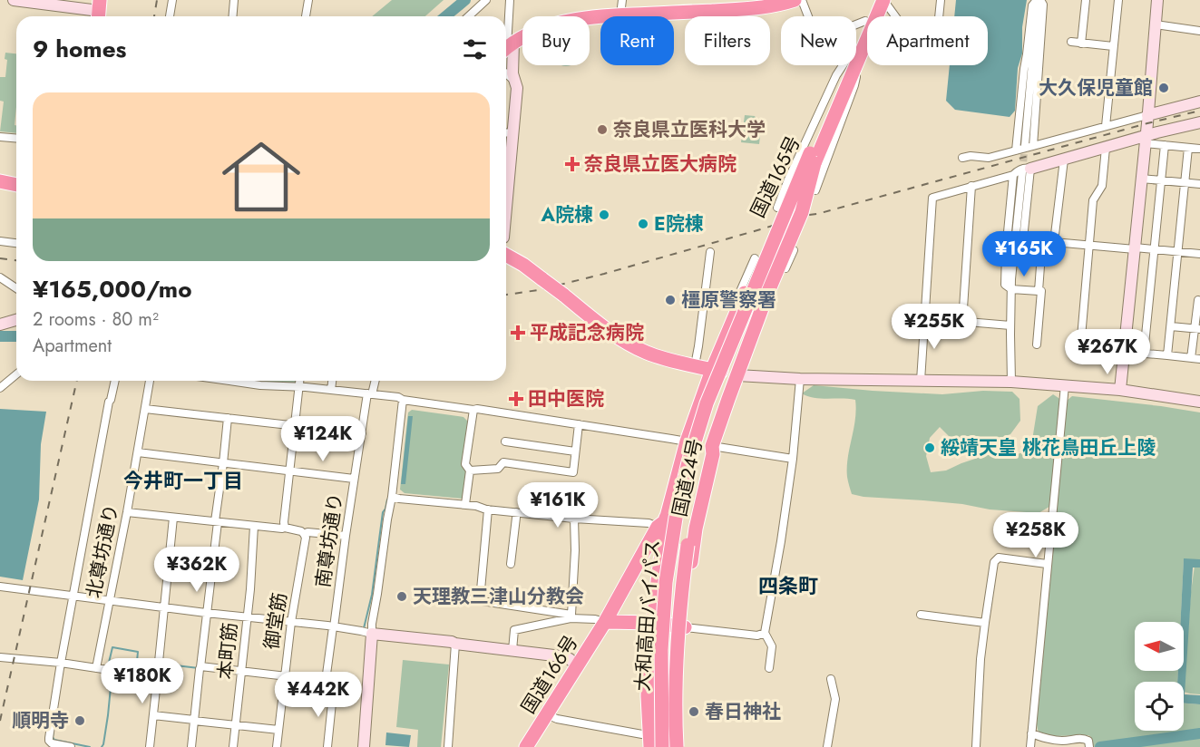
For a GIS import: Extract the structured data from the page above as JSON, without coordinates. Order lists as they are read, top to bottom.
{
  "streets": {
    "highway": [
      "国道165号",
      "国道24号",
      "大和高田バイパス",
      "国道166号"
    ],
    "street": [
      "南尊坊通り",
      "北尊坊通り",
      "御堂筋",
      "本町筋"
    ]
  },
  "crossings": [
    ["国道165号", "国道24号"],
    ["国道165号", "大和高田バイパス"],
    ["国道24号", "大和高田バイパス"],
    ["国道24号", "国道166号"]
  ],
  "districts": ["今井町一丁目", "四条町"],
  "places": {
    "other": [
      "大久保児童館",
      "奈良県立医科大学",
      "A院棟",
      "E院棟",
      "橿原警察署",
      "綏靖天皇 桃花鳥田丘上陵",
      "天理教三津山分教会",
      "春日神社",
      "順明寺"
    ],
    "health": ["奈良県立医大病院", "平成記念病院", "田中医院"]
  },
  "north": "left",
  "page": {
    "chip": [
      "Buy",
      "Rent",
      "Filters",
      "New",
      "Apartment"
    ],
    "heading": "9 homes",
    "list": [
      {
        "name": "¥165,000/mo",
        "note": "2 rooms · 80 m² · Apartment"
      }
    ],
    "price": [
      "¥165K",
      "¥255K",
      "¥267K",
      "¥124K",
      "¥161K",
      "¥258K",
      "¥362K",
      "¥180K",
      "¥442K"
    ]
  }
}
